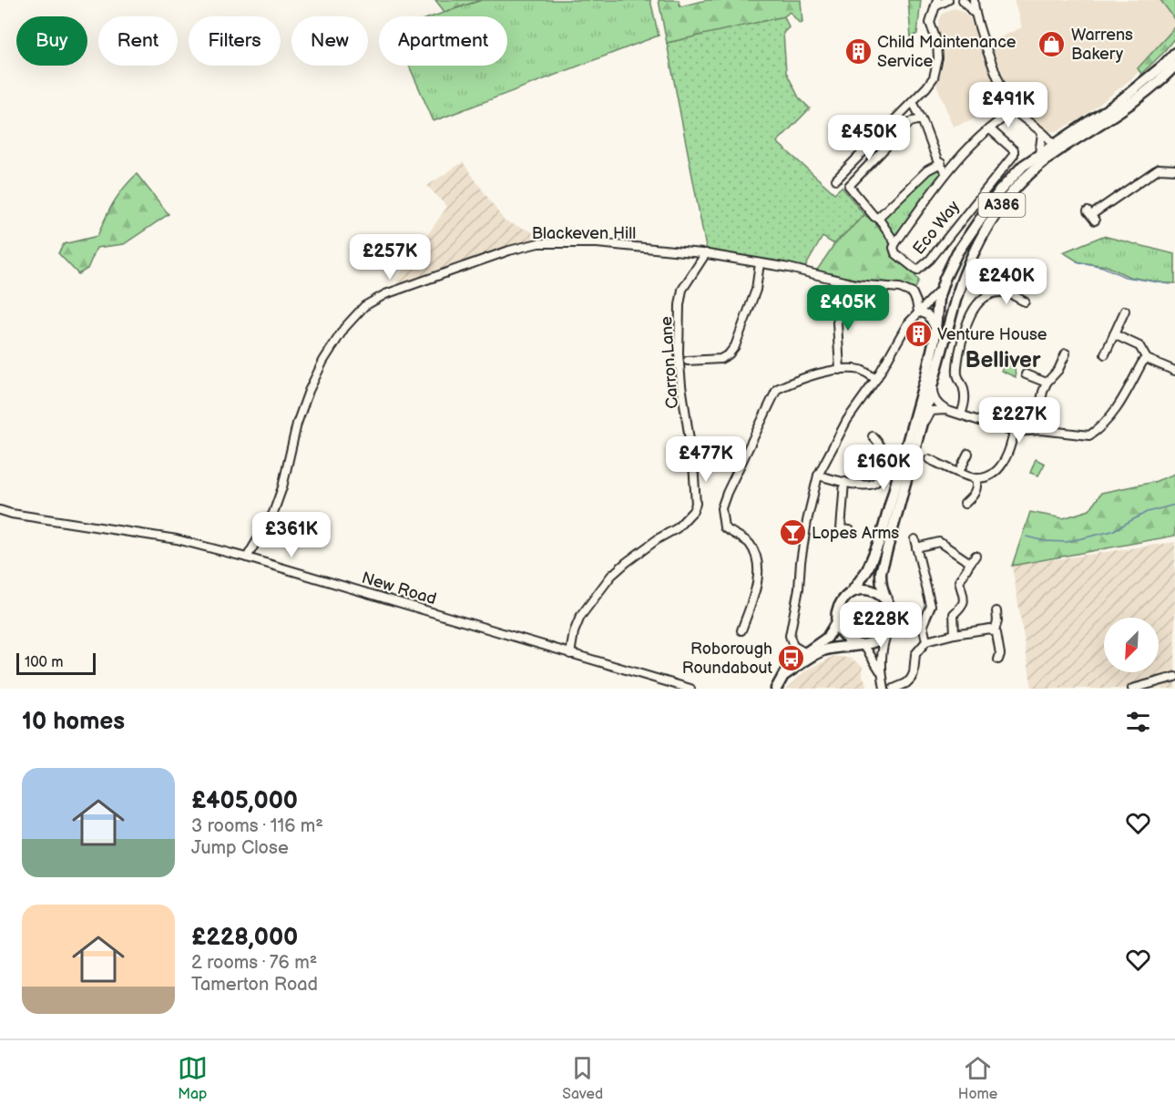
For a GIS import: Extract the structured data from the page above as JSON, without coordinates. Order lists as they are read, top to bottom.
{
  "streets": {
    "highway": ["A386"],
    "street": [
      "Eco Way",
      "Blackeven Hill",
      "Carron Lane",
      "New Road"
    ]
  },
  "crossings": [
    ["Blackeven Hill", "Carron Lane"],
    ["Blackeven Hill", "New Road"],
    ["Carron Lane", "New Road"]
  ],
  "districts": ["Belliver"],
  "places": {
    "shop": ["Warrens Bakery"],
    "building": ["Child Maintenance Service", "Venture House"],
    "bar": ["Lopes Arms"],
    "bus stop": ["Roborough Roundabout"]
  },
  "scale_bar": "100 m",
  "north": "bottom left",
  "page": {
    "chip": [
      "Buy",
      "Rent",
      "Filters",
      "New",
      "Apartment"
    ],
    "price": [
      "£491K",
      "£450K",
      "£257K",
      "£240K",
      "£405K",
      "£227K",
      "£477K",
      "£160K",
      "£361K",
      "£228K"
    ],
    "scale": "100 m",
    "heading": "10 homes",
    "list": [
      {
        "name": "£405,000",
        "note": "3 rooms · 116 m² · Jump Close"
      },
      {
        "name": "£228,000",
        "note": "2 rooms · 76 m² · Tamerton Road"
      }
    ],
    "tabs": ["Map", "Saved", "Home"]
  }
}
